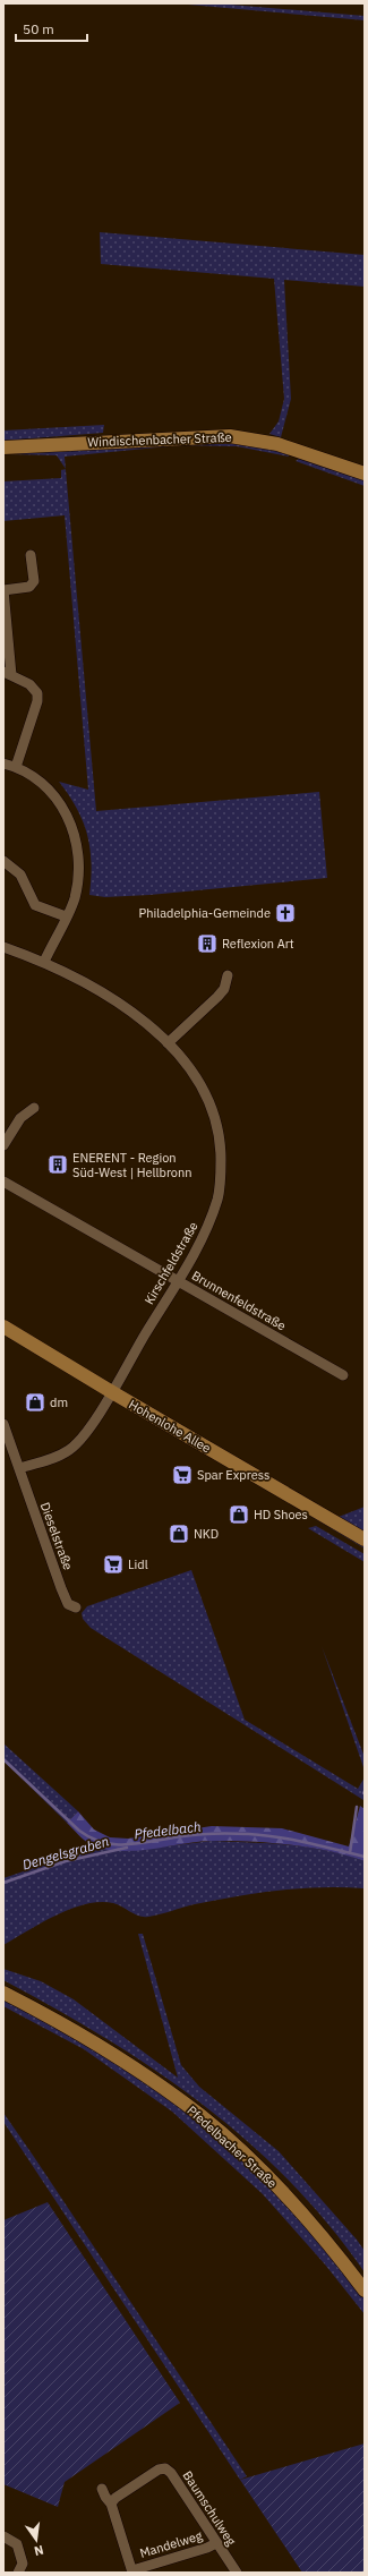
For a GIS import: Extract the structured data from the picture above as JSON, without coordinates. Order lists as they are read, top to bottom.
{
  "streets": {
    "street": [
      "Windischenbacher Straße",
      "Kirschfeldstraße",
      "Brunnenfeldstraße",
      "Hohenlohe Allee",
      "Dieselstraße",
      "Pfedelbacher Straße",
      "Baumschulweg",
      "Mandelweg"
    ]
  },
  "crossings": [
    ["Kirschfeldstraße", "Brunnenfeldstraße"],
    ["Kirschfeldstraße", "Hohenlohe Allee"],
    ["Baumschulweg", "Mandelweg"]
  ],
  "water": ["Pfedelbach", "Dengelsgraben"],
  "places": {
    "church": ["Philadelphia-Gemeinde"],
    "building": ["Reflexion Art", "ENERENT - Region Süd-West | Hellbronn"],
    "shop": ["dm", "HD Shoes", "NKD"],
    "supermarket": ["Spar Express", "Lidl"]
  },
  "scale_bar": "50 m",
  "north": "bottom"
}
